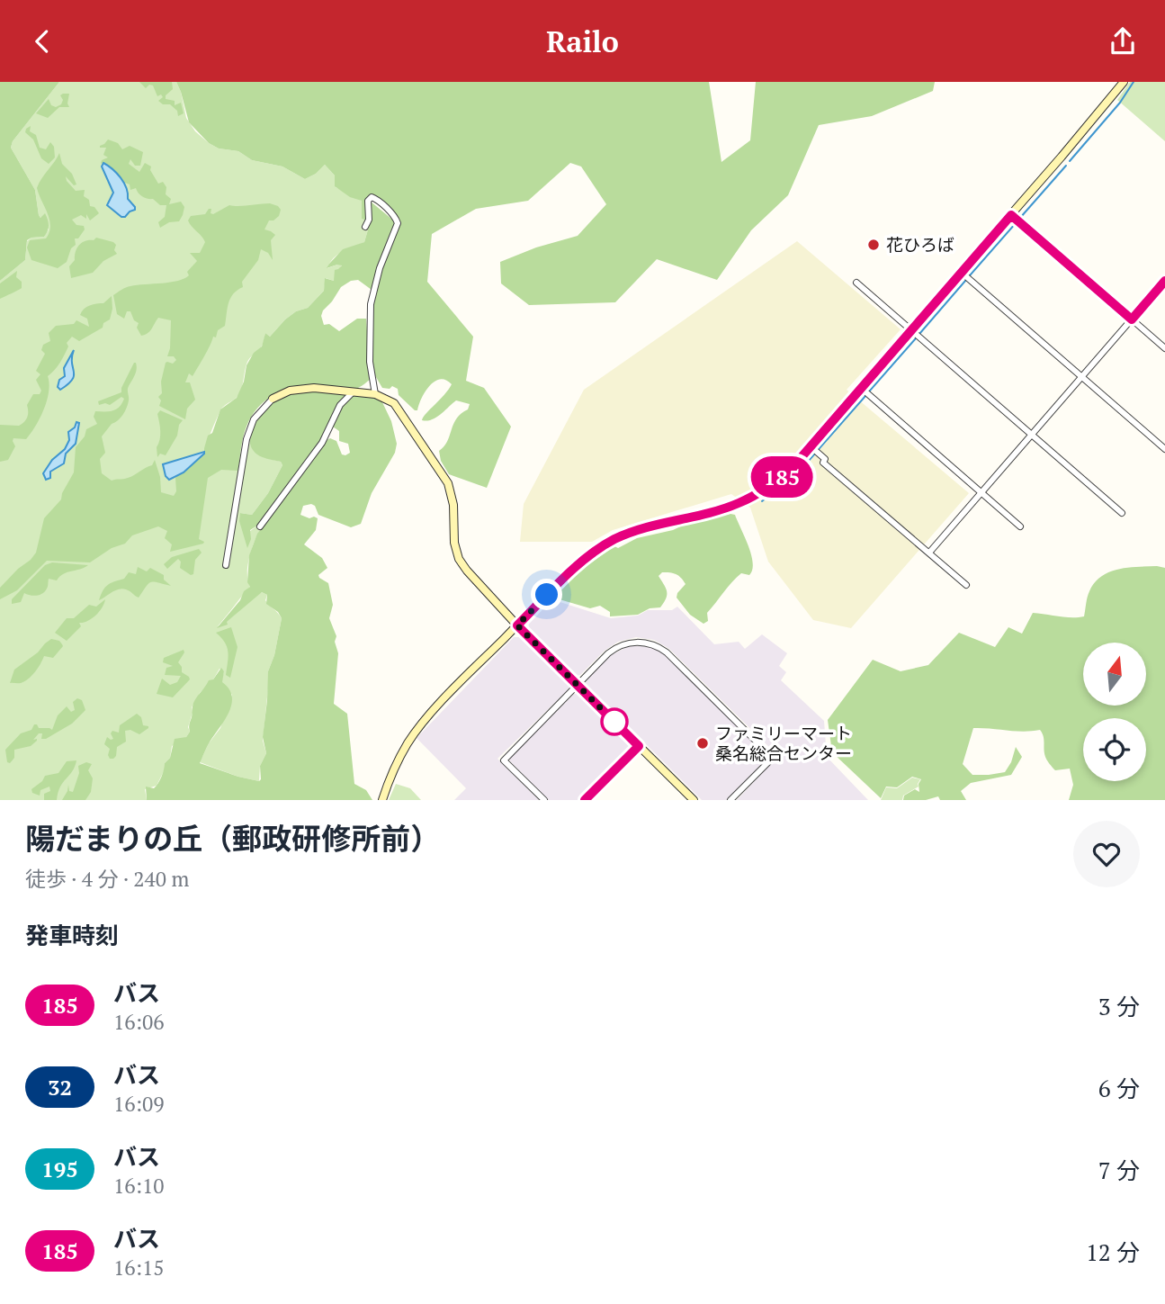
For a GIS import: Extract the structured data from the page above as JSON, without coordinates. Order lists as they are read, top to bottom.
{
  "places": ["花ひろば", "ファミリーマート 桑名総合センター"],
  "lines": ["bus line 185"],
  "north": "top",
  "page": {
    "header": "Railo",
    "on_map": "185",
    "heading": [
      ["陽だまりの丘（郵政研修所前）", "徒歩 · 4 分 · 240 m"],
      "発車時刻"
    ],
    "list": [
      {
        "mark": "185",
        "name": "バス",
        "note": "16:06",
        "value": "3 分"
      },
      {
        "mark": "32",
        "name": "バス",
        "note": "16:09",
        "value": "6 分"
      },
      {
        "mark": "195",
        "name": "バス",
        "note": "16:10",
        "value": "7 分"
      },
      {
        "mark": "185",
        "name": "バス",
        "note": "16:15",
        "value": "12 分"
      }
    ]
  }
}
